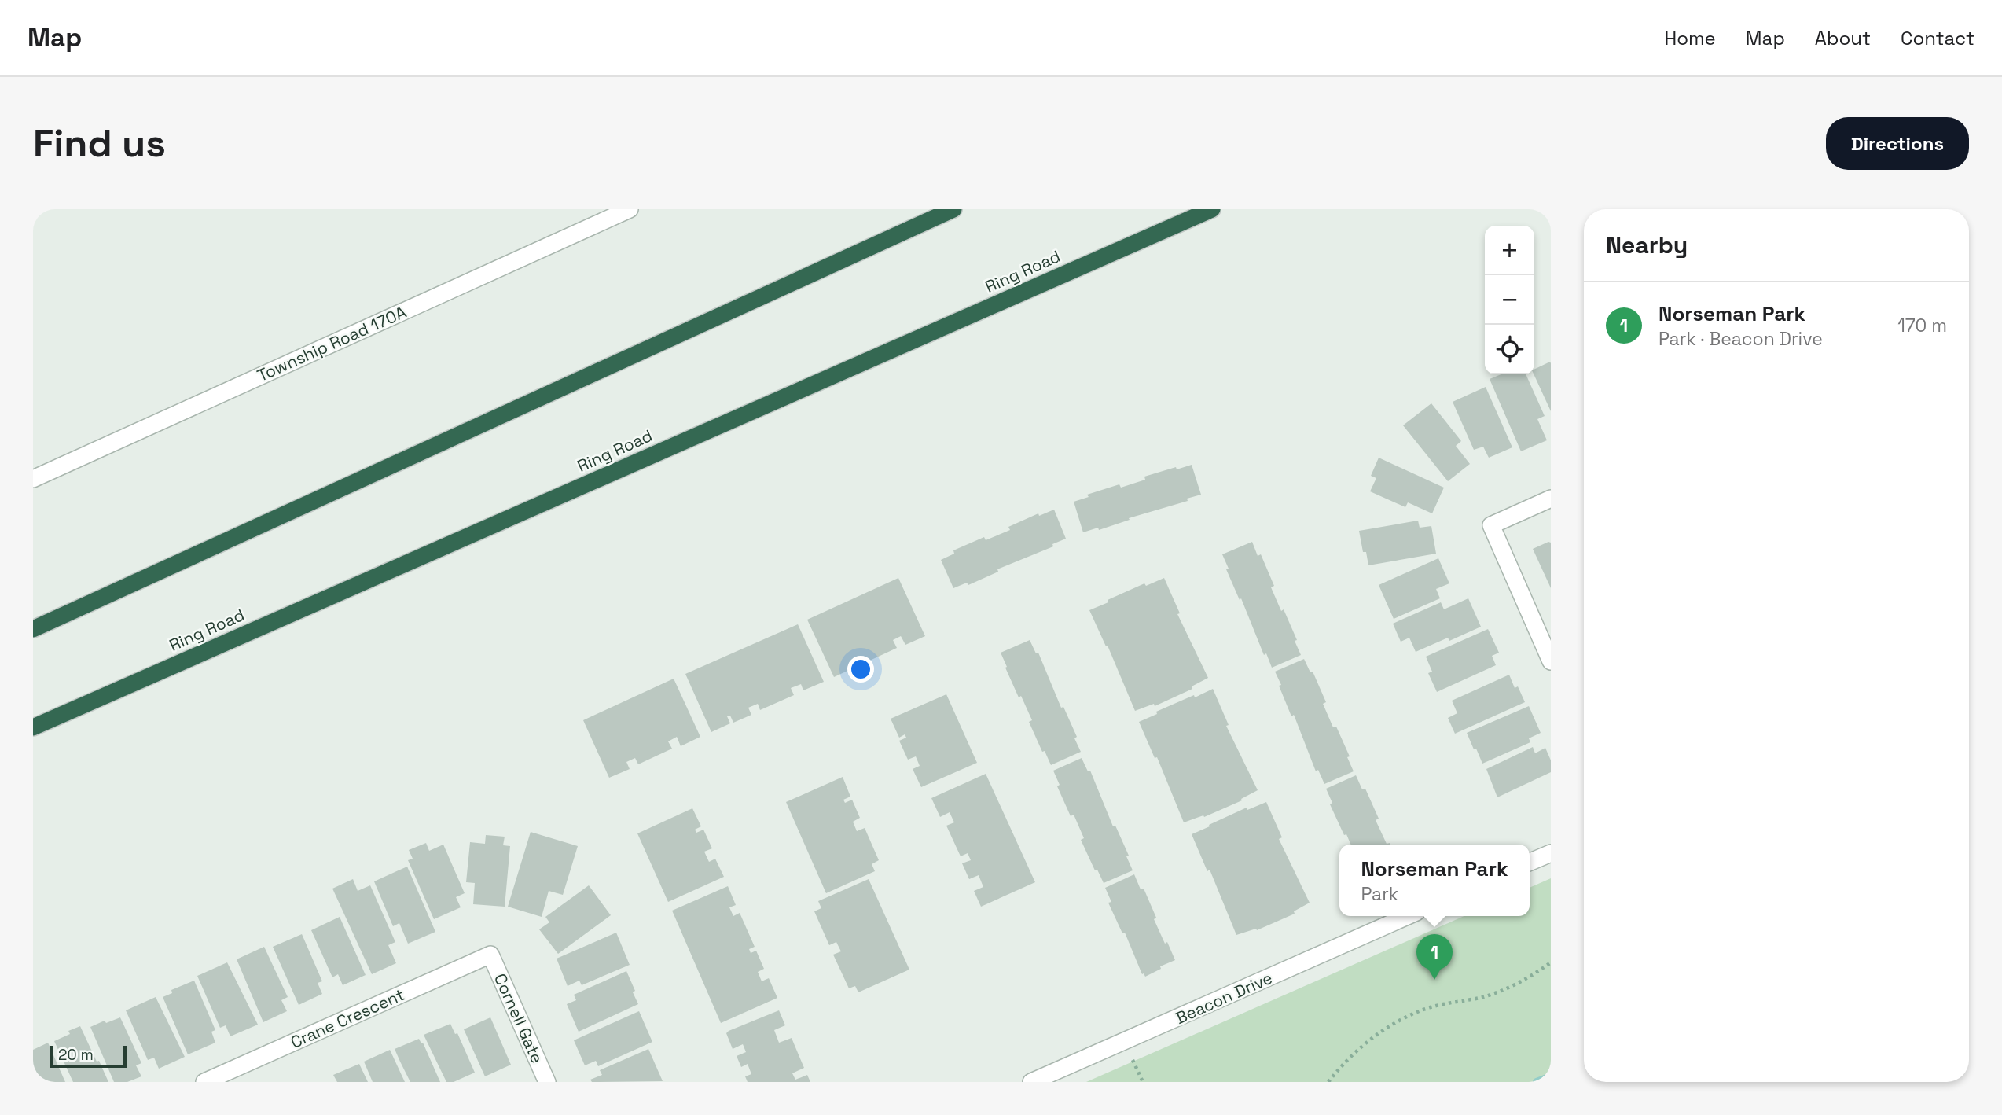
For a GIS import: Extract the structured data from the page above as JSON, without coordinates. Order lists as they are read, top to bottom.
{
  "streets": {
    "highway": ["Ring Road"],
    "street": [
      "Township Road 170A",
      "Beacon Drive",
      "Crane Crescent",
      "Cornell Gate"
    ]
  },
  "crossings": [
    ["Crane Crescent", "Cornell Gate"]
  ],
  "scale_bar": "20 m",
  "page": {
    "header": "Map",
    "nav": [
      "Home",
      "Map",
      "About",
      "Contact"
    ],
    "buttons": "Directions",
    "title": "Find us",
    "heading": "Nearby",
    "map_buttons": ["+", "−"],
    "list": [
      {
        "mark": "1",
        "name": "Norseman Park",
        "note": "Park · Beacon Drive",
        "value": "170 m"
      }
    ],
    "popup": ["Norseman Park", "Park"],
    "pins": "1",
    "scale": "20 m"
  }
}
